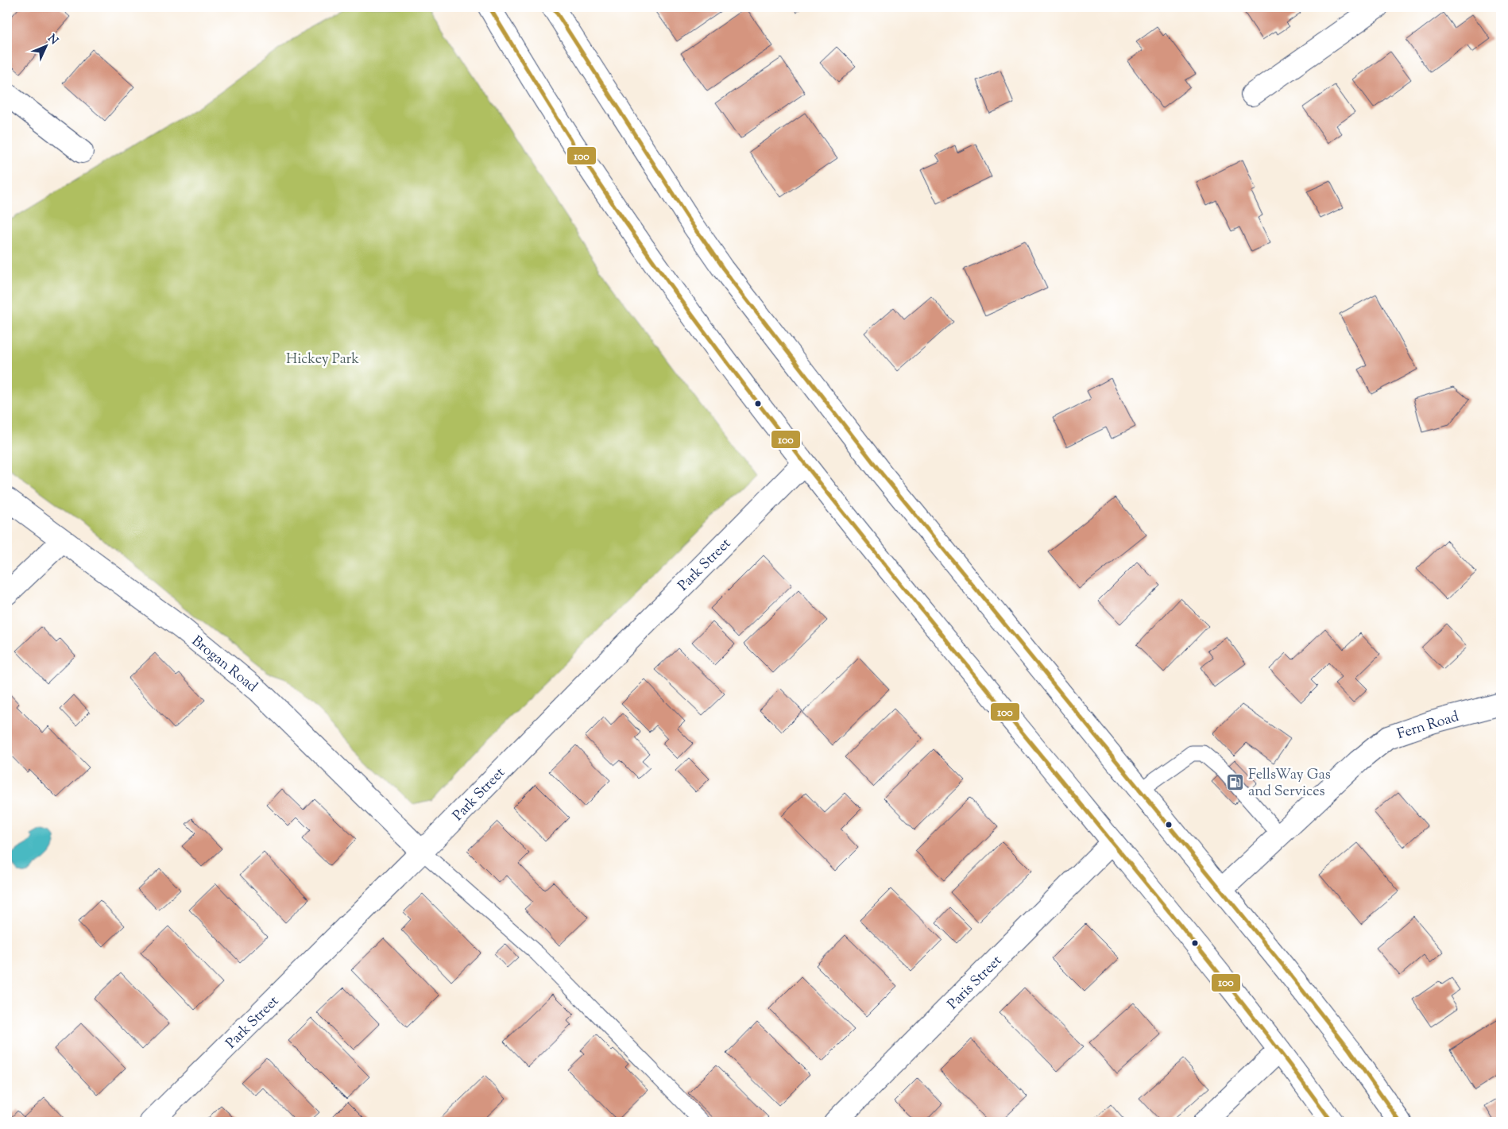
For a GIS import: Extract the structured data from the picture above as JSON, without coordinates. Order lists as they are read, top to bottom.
{
  "streets": {
    "main road": [
      "Park Street",
      "Brogan Road",
      "Fern Road",
      "Paris Street"
    ]
  },
  "crossings": [
    ["Park Street", "Brogan Road"]
  ],
  "parks": ["Hickey Park"],
  "places": {
    "fuel station": ["FellsWay Gas and Services"]
  },
  "lines": ["transit line 100"],
  "north": "top right"
}
